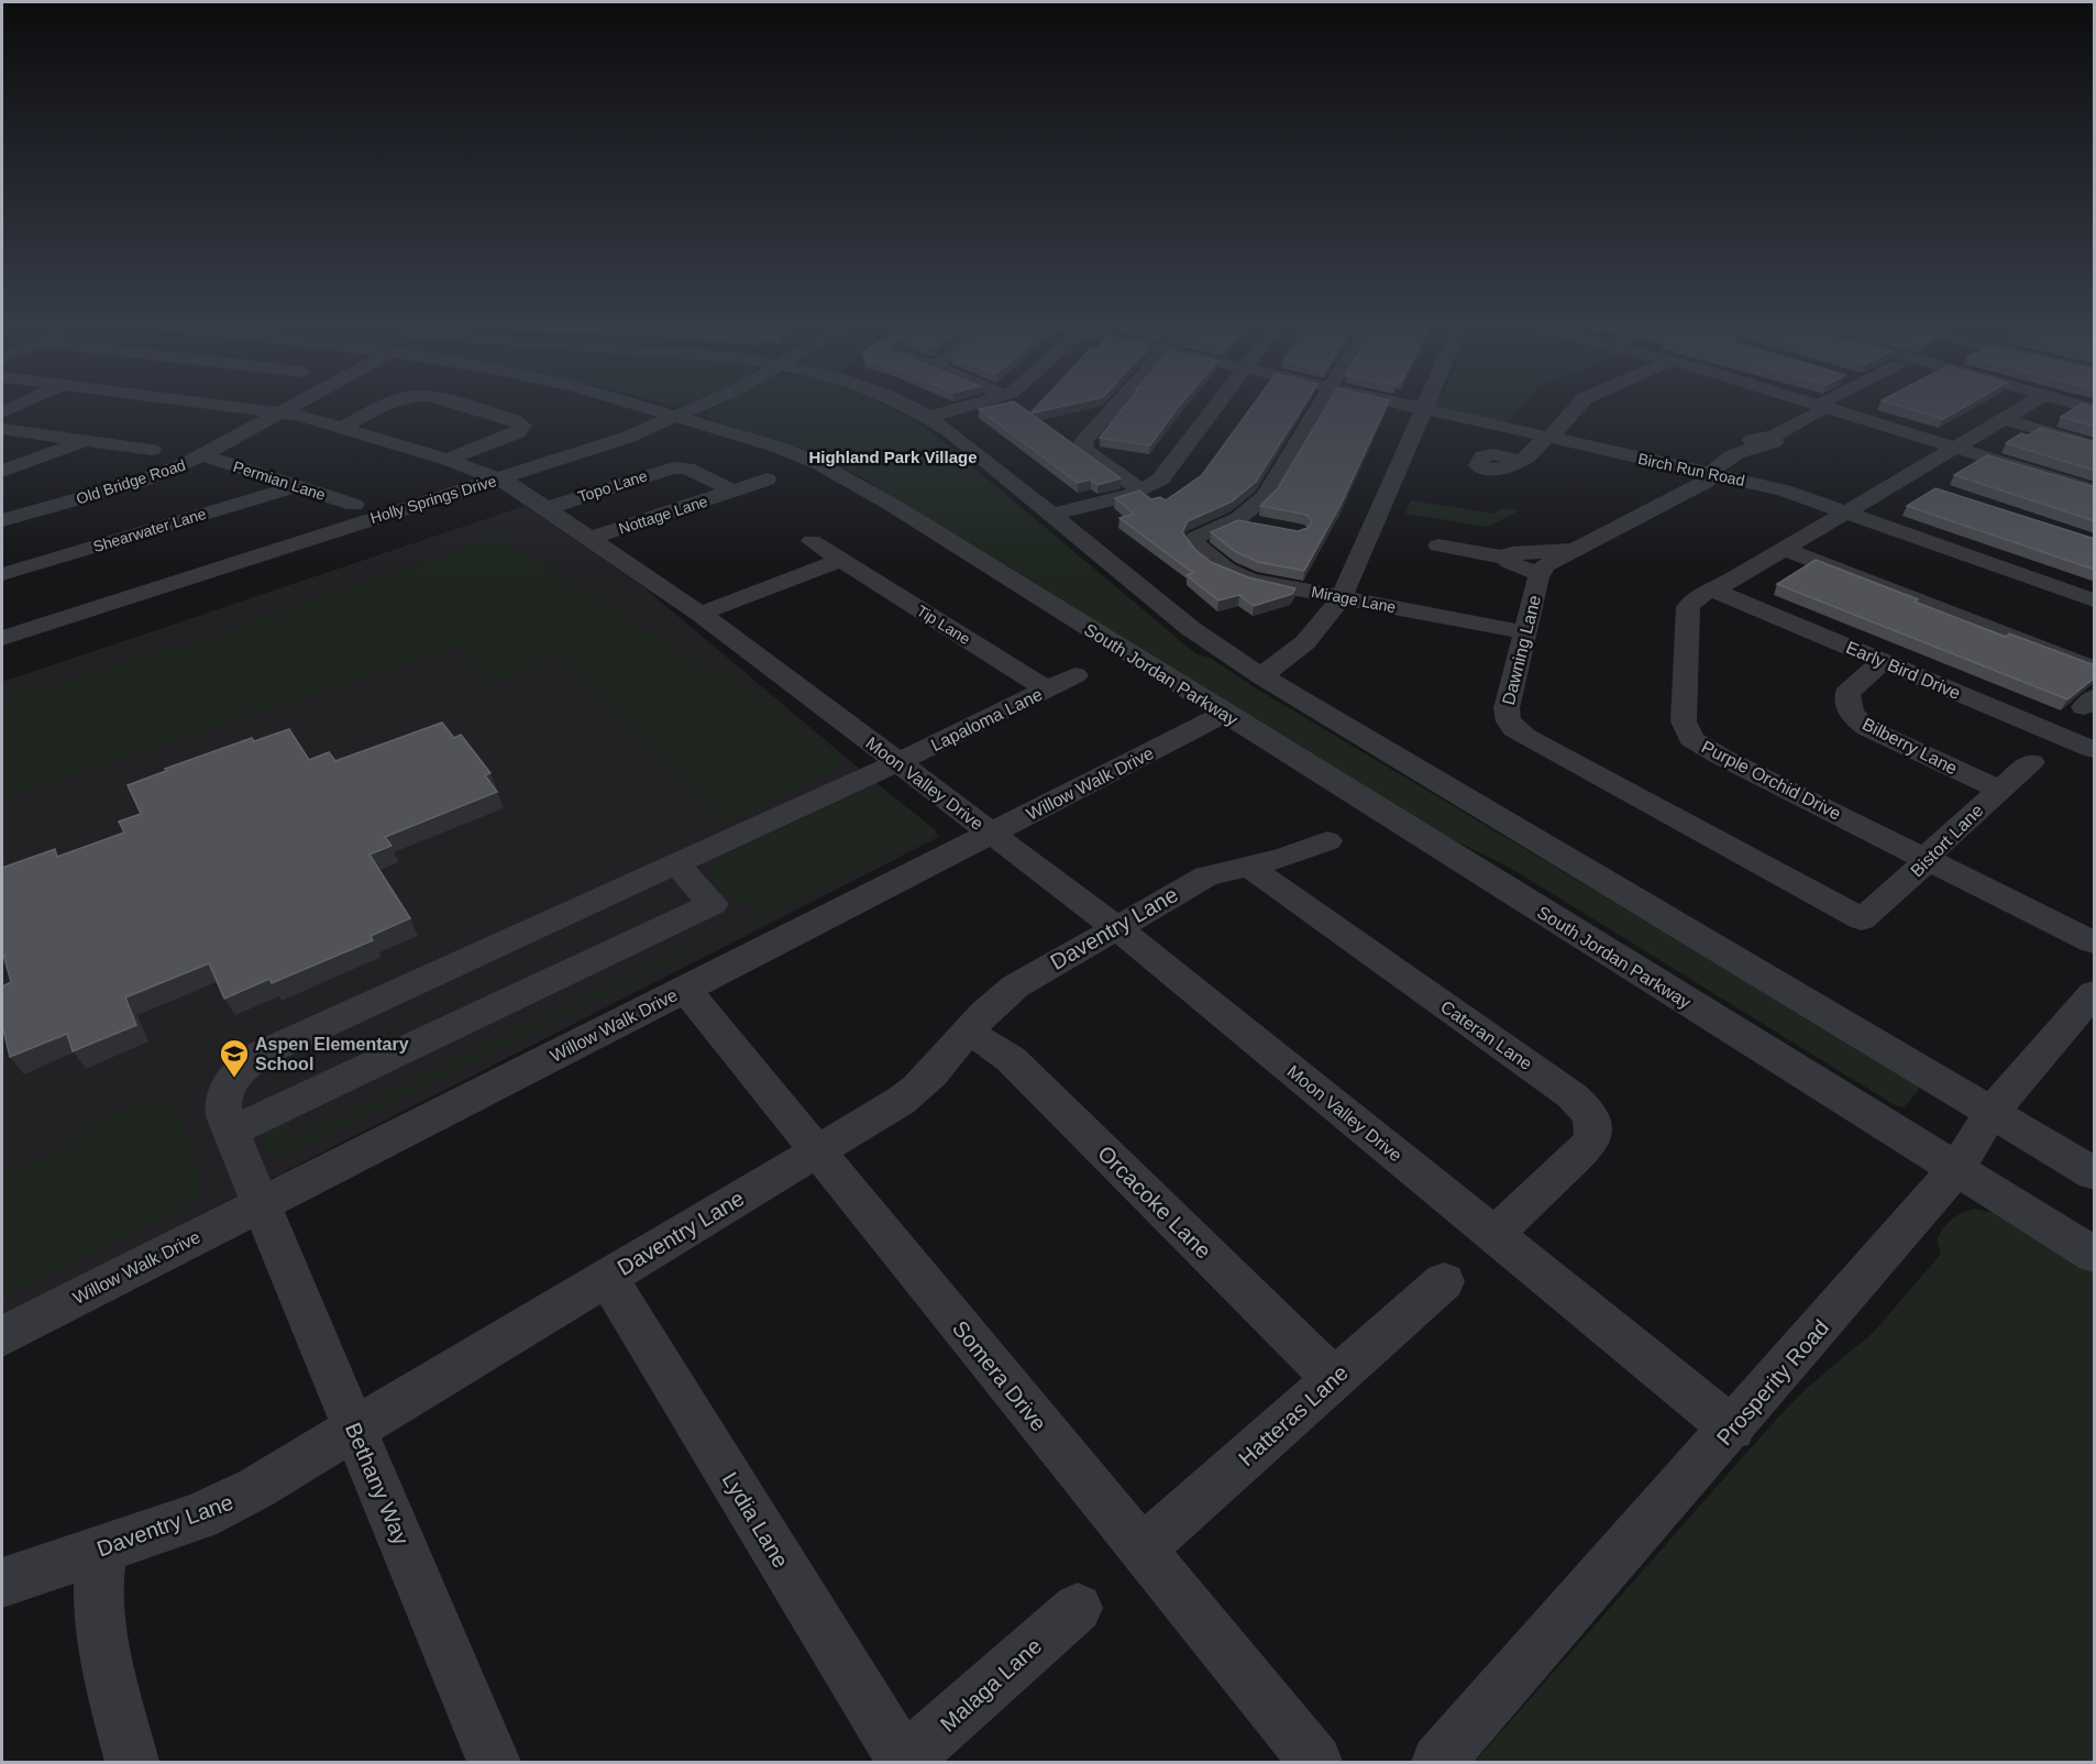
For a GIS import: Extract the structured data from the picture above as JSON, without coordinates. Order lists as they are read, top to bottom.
{
  "streets": {
    "street": [
      "Birch Run Road",
      "Permian Lane",
      "Old Bridge Road",
      "Topo Lane",
      "Holly Springs Drive",
      "Nottage Lane",
      "Shearwater Lane",
      "Mirage Lane",
      "Tip Lane",
      "Dawning Lane",
      "Early Bird Drive",
      "South Jordan Parkway",
      "Lapaloma Lane",
      "Bilberry Lane",
      "Purple Orchid Drive",
      "Moon Valley Drive",
      "Willow Walk Drive",
      "Bistort Lane",
      "Daventry Lane",
      "Cateran Lane",
      "Orcacoke Lane",
      "Somera Drive",
      "Prosperity Road",
      "Hatteras Lane",
      "Bethany Way",
      "Lydia Lane",
      "Malaga Lane"
    ]
  },
  "crossings": [
    ["Birch Run Road", "Dawning Lane"],
    ["Birch Run Road", "Purple Orchid Drive"],
    ["Permian Lane", "Old Bridge Road"],
    ["Permian Lane", "Shearwater Lane"],
    ["Old Bridge Road", "Moon Valley Drive"],
    ["Topo Lane", "Nottage Lane"],
    ["Topo Lane", "Moon Valley Drive"],
    ["Holly Springs Drive", "South Jordan Parkway"],
    ["Holly Springs Drive", "Moon Valley Drive"],
    ["Nottage Lane", "Moon Valley Drive"],
    ["Mirage Lane", "Dawning Lane"],
    ["Tip Lane", "Lapaloma Lane"],
    ["Dawning Lane", "Bistort Lane"],
    ["Early Bird Drive", "Bilberry Lane"],
    ["Early Bird Drive", "Purple Orchid Drive"],
    ["South Jordan Parkway", "Willow Walk Drive"],
    ["South Jordan Parkway", "Prosperity Road"],
    ["Lapaloma Lane", "Moon Valley Drive"],
    ["Lapaloma Lane", "Bethany Way"],
    ["Bilberry Lane", "Bistort Lane"],
    ["Purple Orchid Drive", "Bistort Lane"],
    ["Moon Valley Drive", "Willow Walk Drive"],
    ["Moon Valley Drive", "Daventry Lane"],
    ["Moon Valley Drive", "Cateran Lane"],
    ["Moon Valley Drive", "Prosperity Road"],
    ["Willow Walk Drive", "Somera Drive"],
    ["Willow Walk Drive", "Bethany Way"],
    ["Daventry Lane", "Cateran Lane"],
    ["Daventry Lane", "Orcacoke Lane"],
    ["Daventry Lane", "Somera Drive"],
    ["Daventry Lane", "Bethany Way"],
    ["Daventry Lane", "Lydia Lane"],
    ["Orcacoke Lane", "Hatteras Lane"],
    ["Somera Drive", "Hatteras Lane"],
    ["Lydia Lane", "Malaga Lane"]
  ],
  "districts": ["Highland Park Village"],
  "places": {
    "school or university": ["Aspen Elementary School"]
  }
}
